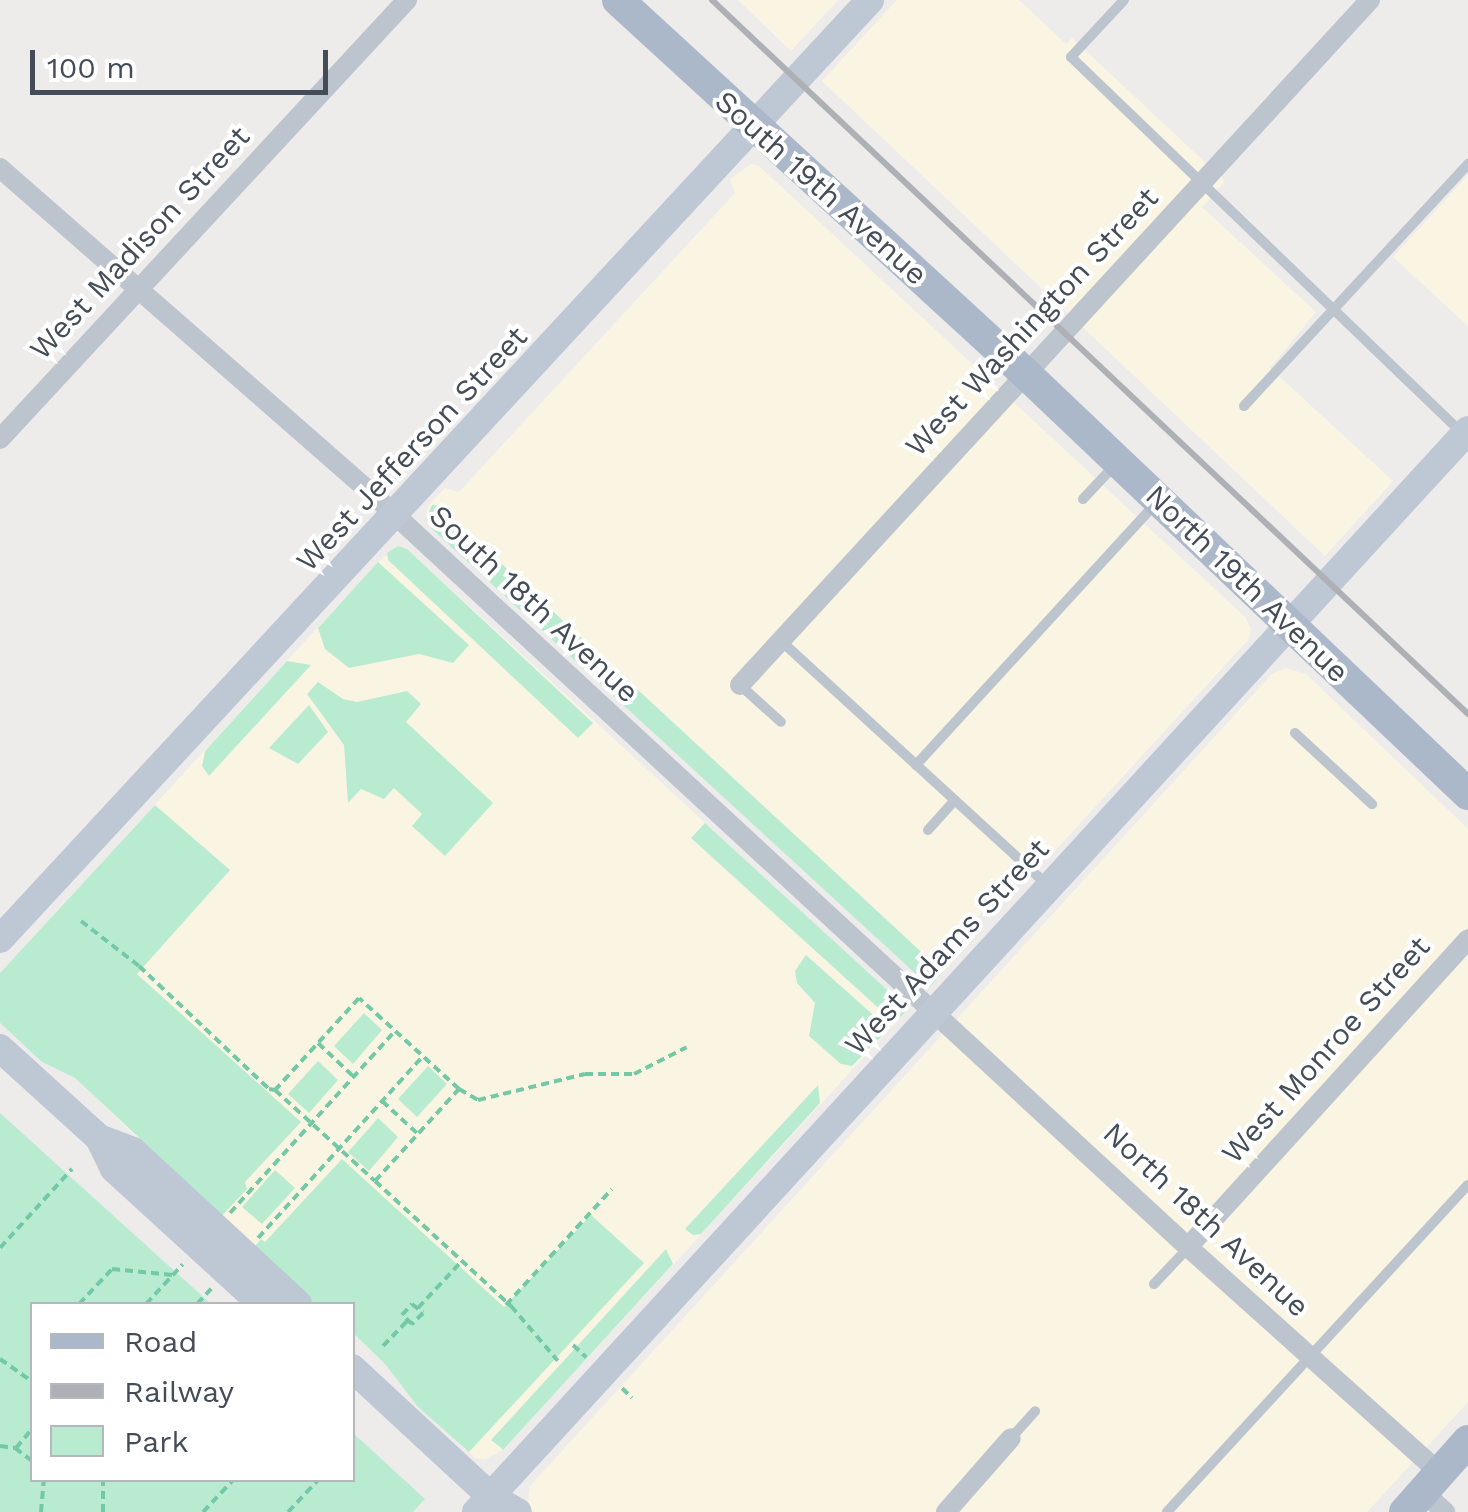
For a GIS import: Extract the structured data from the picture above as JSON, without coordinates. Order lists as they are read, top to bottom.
{
  "streets": {
    "main road": [
      "South 19th Avenue",
      "West Jefferson Street",
      "North 19th Avenue",
      "West Adams Street"
    ],
    "street": [
      "West Madison Street",
      "West Washington Street",
      "South 18th Avenue",
      "West Monroe Street",
      "North 18th Avenue"
    ]
  },
  "crossings": [
    ["South 19th Avenue", "West Washington Street"],
    ["South 19th Avenue", "West Jefferson Street"],
    ["South 19th Avenue", "North 19th Avenue"],
    ["West Madison Street", "South 18th Avenue"],
    ["West Washington Street", "North 19th Avenue"],
    ["West Jefferson Street", "South 18th Avenue"],
    ["North 19th Avenue", "West Adams Street"],
    ["South 18th Avenue", "West Adams Street"],
    ["South 18th Avenue", "North 18th Avenue"],
    ["West Adams Street", "North 18th Avenue"],
    ["West Monroe Street", "North 18th Avenue"]
  ],
  "legend": ["Road", "Railway", "Park"],
  "scale_bar": "100 m"
}
